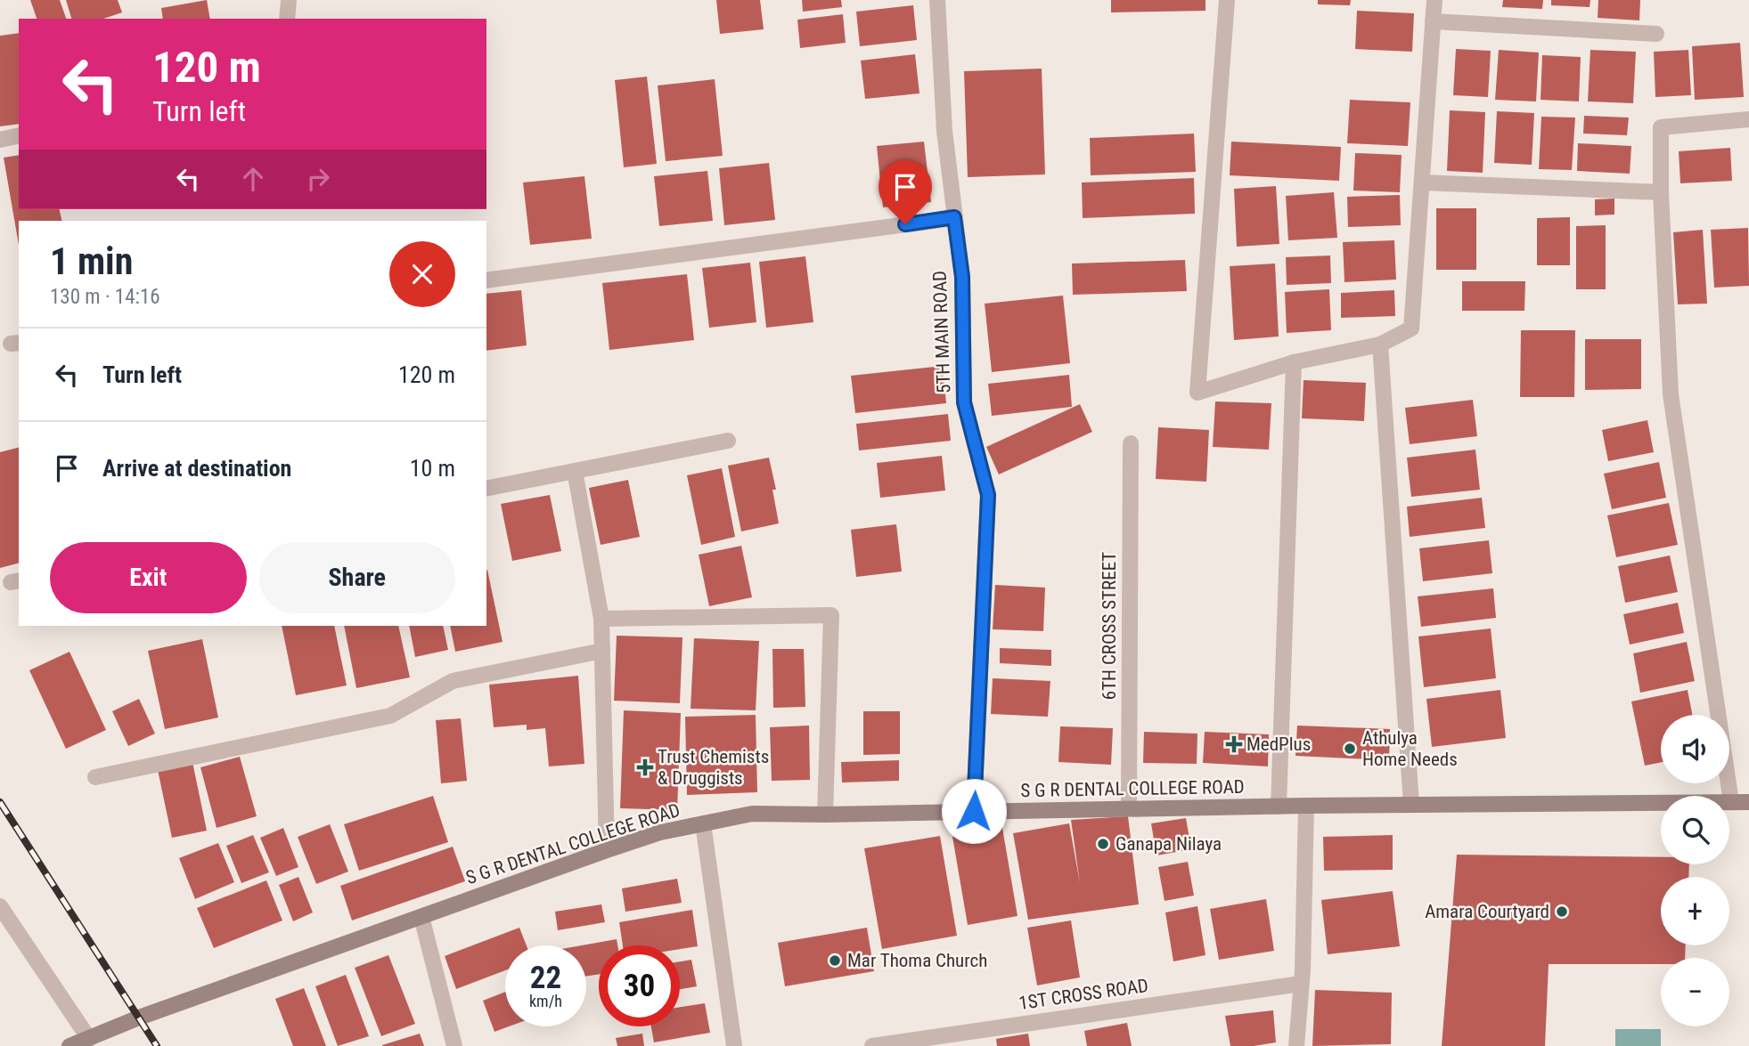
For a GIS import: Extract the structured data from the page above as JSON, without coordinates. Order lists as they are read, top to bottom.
{
  "streets": {
    "street": [
      "5TH MAIN ROAD",
      "6TH CROSS STREET",
      "S G R DENTAL COLLEGE ROAD",
      "1ST CROSS ROAD"
    ]
  },
  "crossings": [
    ["5TH MAIN ROAD", "S G R DENTAL COLLEGE ROAD"],
    ["6TH CROSS STREET", "S G R DENTAL COLLEGE ROAD"]
  ],
  "places": {
    "health": ["MedPlus", "Trust Chemists & Druggists"],
    "other": [
      "Athulya Home Needs",
      "Ganapa Nilaya",
      "Amara Courtyard",
      "Mar Thoma Church"
    ]
  },
  "page": {
    "turn": ["120 m", "Turn left"],
    "heading": ["1 min", "130 m · 14:16"],
    "list": [
      {
        "name": "Turn left",
        "value": "120 m"
      },
      {
        "name": "Arrive at destination",
        "value": "10 m"
      }
    ],
    "buttons": ["Exit", "Share"],
    "map_buttons": ["+", "−"],
    "speed": "22 km/h",
    "limit": "30"
  }
}
